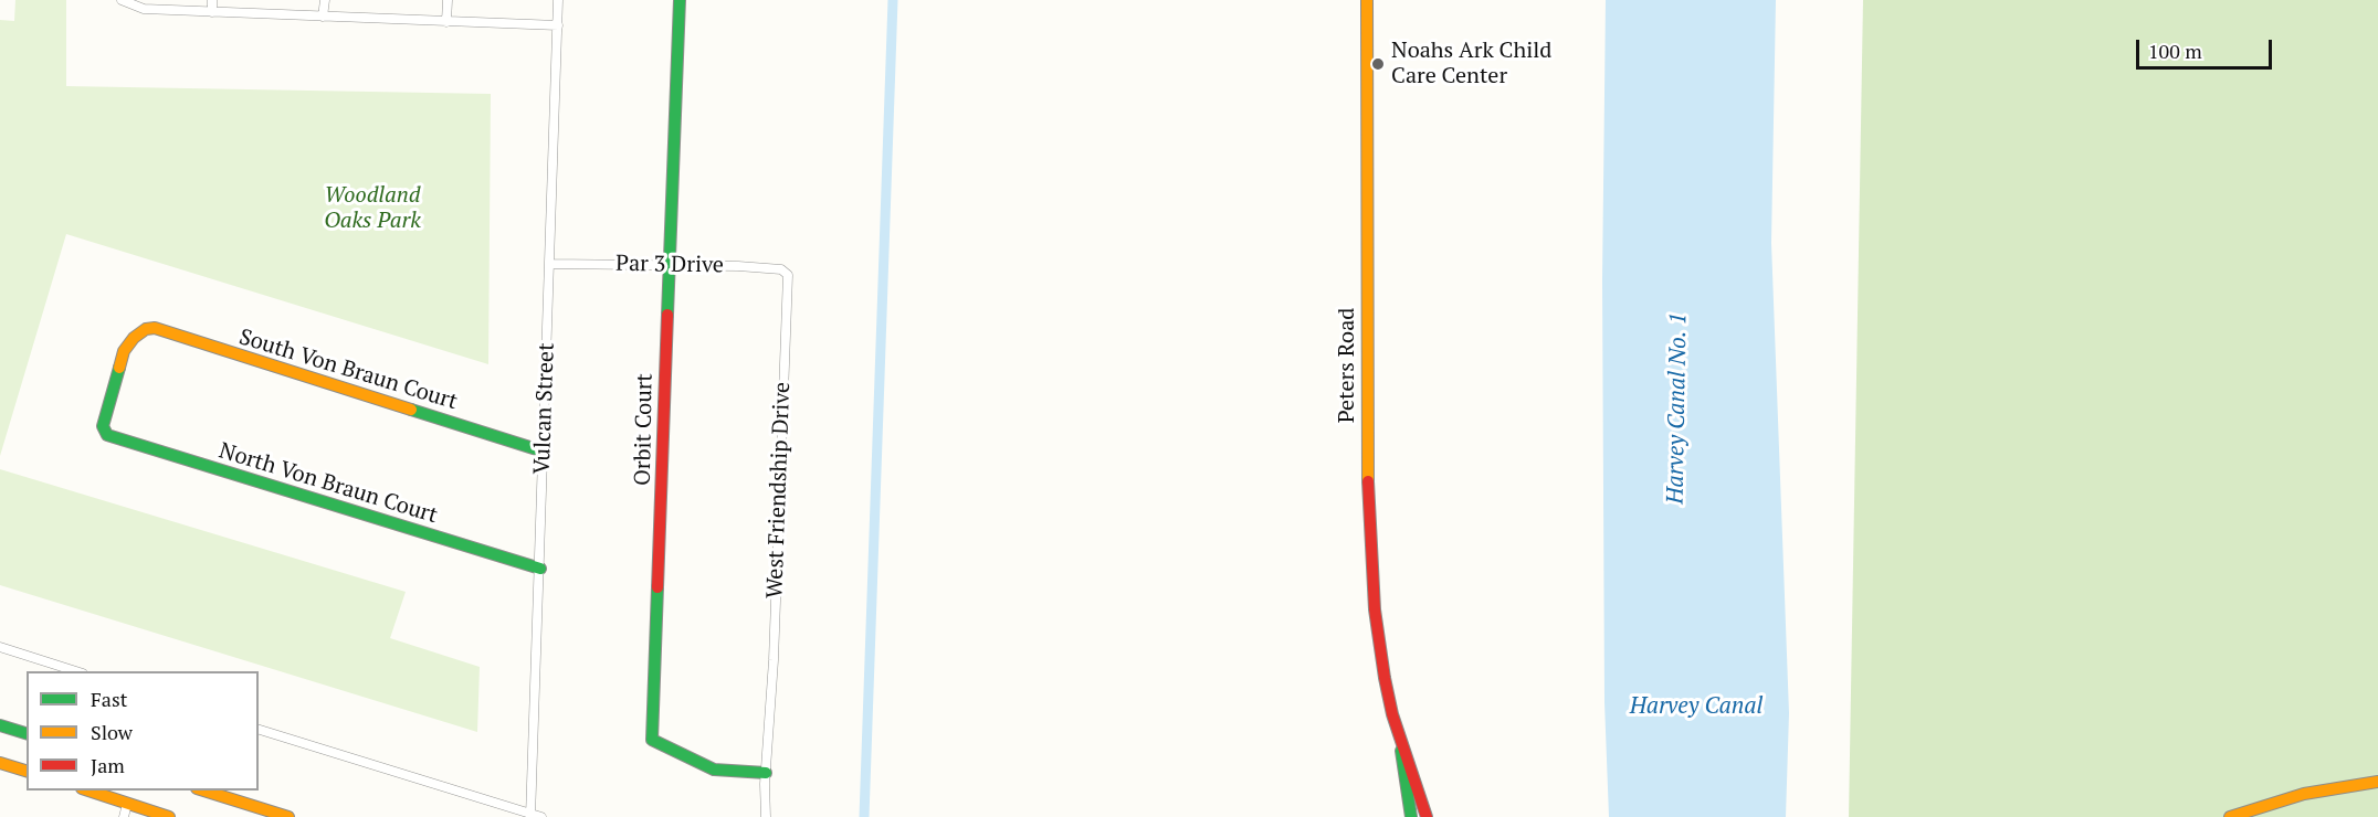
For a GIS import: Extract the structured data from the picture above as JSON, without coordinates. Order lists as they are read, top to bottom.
{
  "streets": {
    "street": [
      "Par 3 Drive",
      "Peters Road",
      "South Von Braun Court",
      "Vulcan Street",
      "Orbit Court",
      "North Von Braun Court",
      "West Friendship Drive"
    ]
  },
  "crossings": [
    ["Par 3 Drive", "Vulcan Street"],
    ["Par 3 Drive", "Orbit Court"],
    ["Par 3 Drive", "West Friendship Drive"],
    ["South Von Braun Court", "Vulcan Street"],
    ["South Von Braun Court", "North Von Braun Court"],
    ["Vulcan Street", "North Von Braun Court"],
    ["Orbit Court", "West Friendship Drive"]
  ],
  "water": ["Harvey Canal No. 1", "Harvey Canal"],
  "parks": ["Woodland Oaks Park"],
  "places": ["Noahs Ark Child Care Center"],
  "legend": ["Fast", "Slow", "Jam"],
  "scale_bar": "100 m"
}
